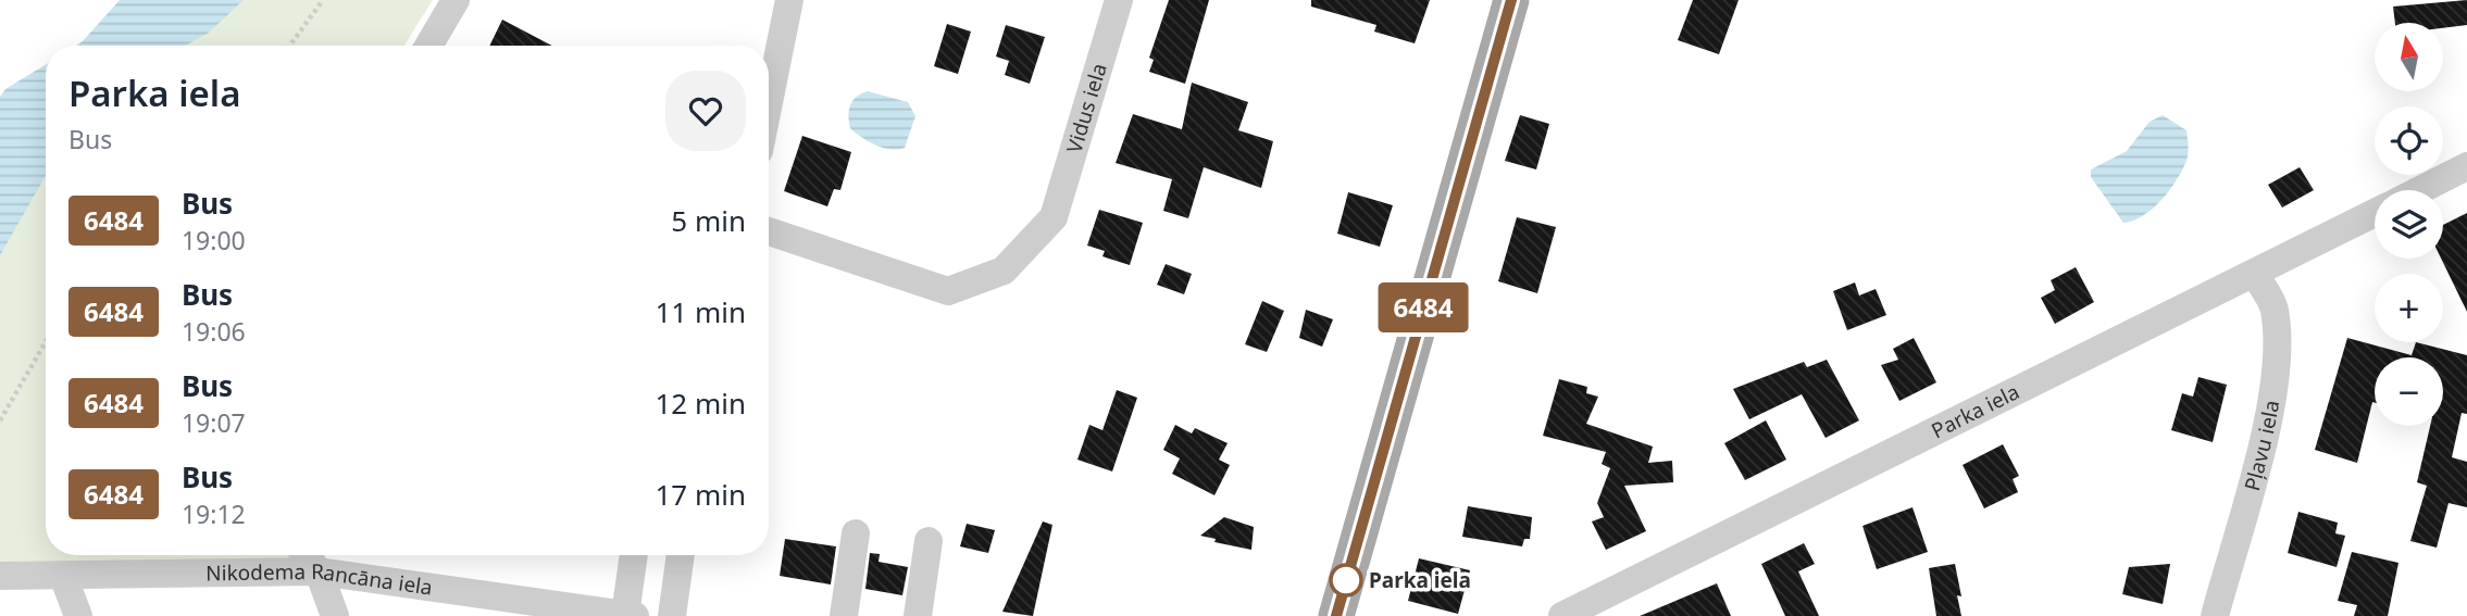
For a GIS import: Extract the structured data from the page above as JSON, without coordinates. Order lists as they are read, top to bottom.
{
  "streets": {
    "street": [
      "Vidus iela",
      "Parka iela",
      "Pļavu iela",
      "Nikodema Rancāna iela"
    ]
  },
  "crossings": [
    ["Parka iela", "Pļavu iela"]
  ],
  "places": ["Parka iela"],
  "lines": ["bus line 6484"],
  "north": "top",
  "page": {
    "on_map": "6484",
    "map_buttons": ["+", "−"],
    "heading": ["Parka iela", "Bus"],
    "list": [
      {
        "mark": "6484",
        "name": "Bus",
        "note": "19:00",
        "value": "5 min"
      },
      {
        "mark": "6484",
        "name": "Bus",
        "note": "19:06",
        "value": "11 min"
      },
      {
        "mark": "6484",
        "name": "Bus",
        "note": "19:07",
        "value": "12 min"
      },
      {
        "mark": "6484",
        "name": "Bus",
        "note": "19:12",
        "value": "17 min"
      }
    ]
  }
}
